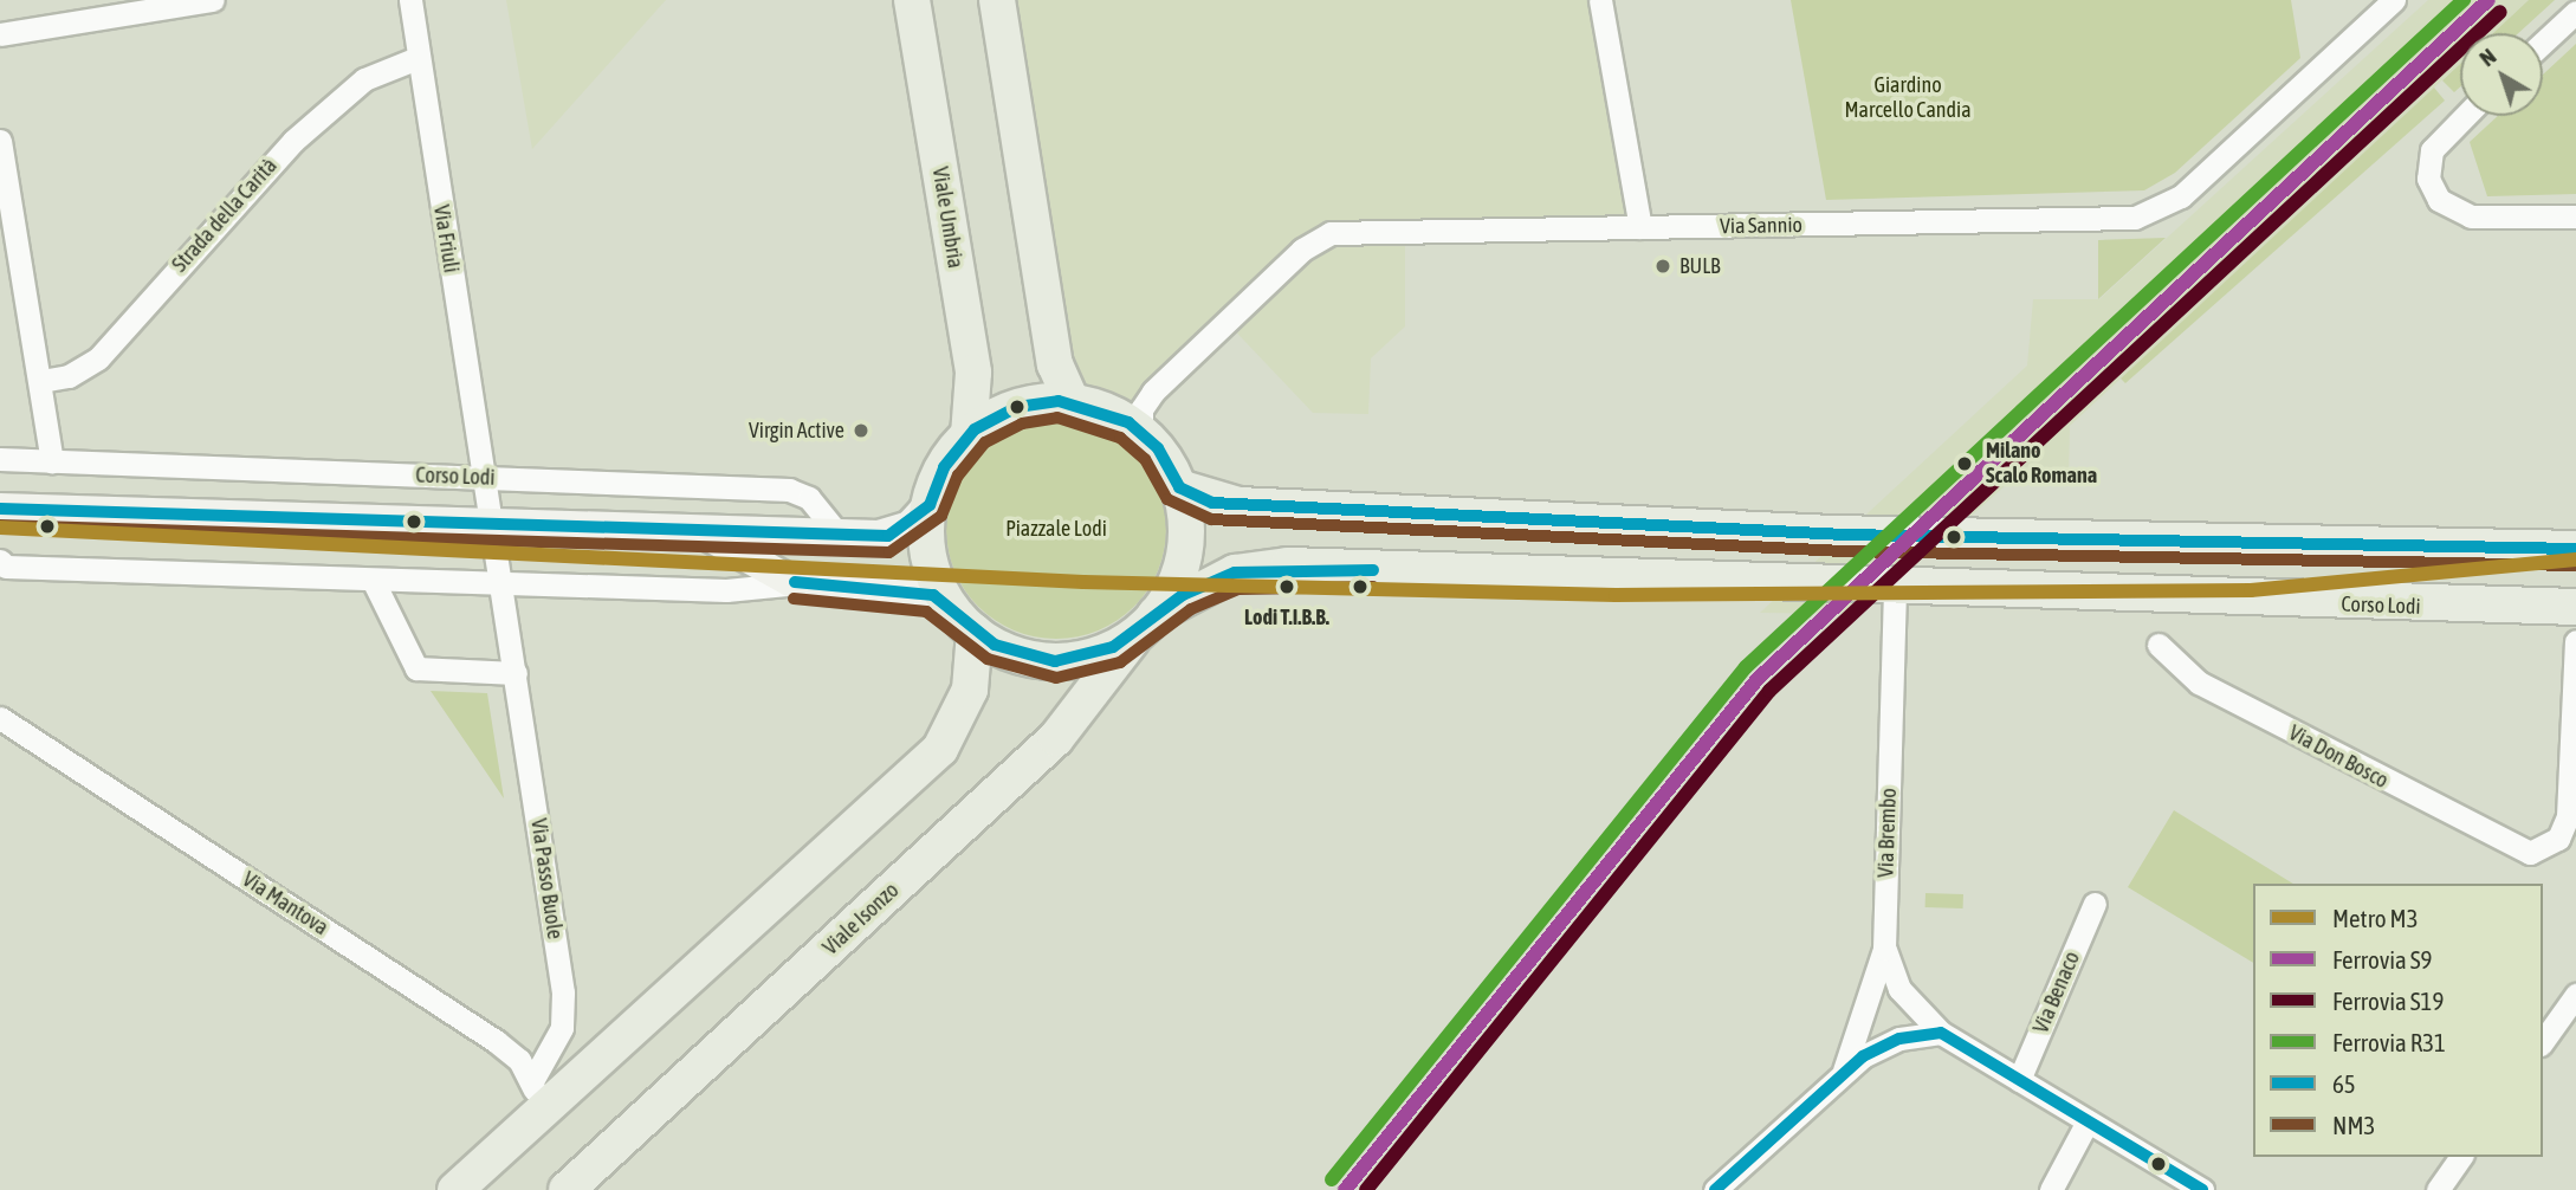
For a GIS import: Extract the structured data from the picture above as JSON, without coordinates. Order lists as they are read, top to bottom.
{
  "streets": {
    "main road": ["Viale Umbria", "Corso Lodi", "Viale Isonzo"],
    "street": [
      "Strada della Carità",
      "Via Sannio",
      "Via Friuli",
      "Via Don Bosco",
      "Via Brembo",
      "Via Passo Buole",
      "Via Mantova",
      "Via Benaco"
    ]
  },
  "crossings": [
    ["Strada della Carità", "Via Friuli"],
    ["Viale Umbria", "Via Sannio"],
    ["Viale Umbria", "Corso Lodi"],
    ["Viale Umbria", "Viale Isonzo"],
    ["Via Sannio", "Corso Lodi"],
    ["Via Sannio", "Viale Isonzo"],
    ["Via Friuli", "Corso Lodi"],
    ["Via Friuli", "Via Passo Buole"],
    ["Corso Lodi", "Via Brembo"],
    ["Corso Lodi", "Via Passo Buole"],
    ["Corso Lodi", "Viale Isonzo"],
    ["Via Passo Buole", "Via Mantova"]
  ],
  "parks": ["Giardino Marcello Candia", "Piazzale Lodi"],
  "places": [
    "BULB",
    "Virgin Active",
    "Milano Scalo Romana",
    "Lodi T.I.B.B."
  ],
  "lines": [
    "rail line S9",
    "rail line R31",
    "rail line S19",
    "transit line 65",
    "transit line NM3",
    "metro line M3"
  ],
  "legend": [
    "Metro M3",
    "Ferrovia S9",
    "Ferrovia S19",
    "Ferrovia R31",
    "65",
    "NM3"
  ],
  "north": "top left"
}
